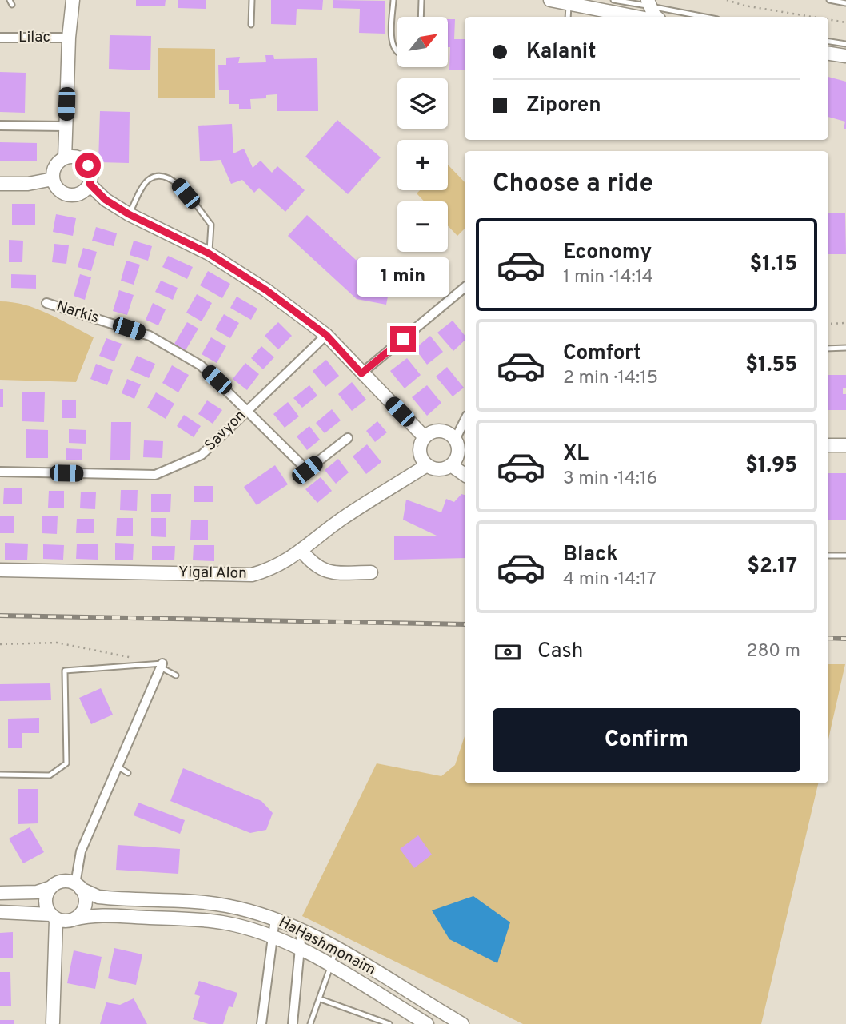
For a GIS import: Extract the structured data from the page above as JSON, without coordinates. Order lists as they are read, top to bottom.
{
  "streets": {
    "street": [
      "Lilac",
      "Narkis",
      "Savyon",
      "Yigal Alon",
      "HaHashmonaim"
    ]
  },
  "crossings": [
    ["Narkis", "Savyon"]
  ],
  "north": "top right",
  "page": {
    "map_buttons": ["+", "−"],
    "banner": ["Kalanit", "Ziporen"],
    "heading": "Choose a ride",
    "list": [
      {
        "name": "Economy",
        "note": "1 min · 14:14",
        "value": "$1.15"
      },
      {
        "name": "Comfort",
        "note": "2 min · 14:15",
        "value": "$1.55"
      },
      {
        "name": "XL",
        "note": "3 min · 14:16",
        "value": "$1.95"
      },
      {
        "name": "Black",
        "note": "4 min · 14:17",
        "value": "$2.17"
      }
    ],
    "bubble": "1 min",
    "pay": ["Cash", "280 m"],
    "buttons": "Confirm"
  }
}
